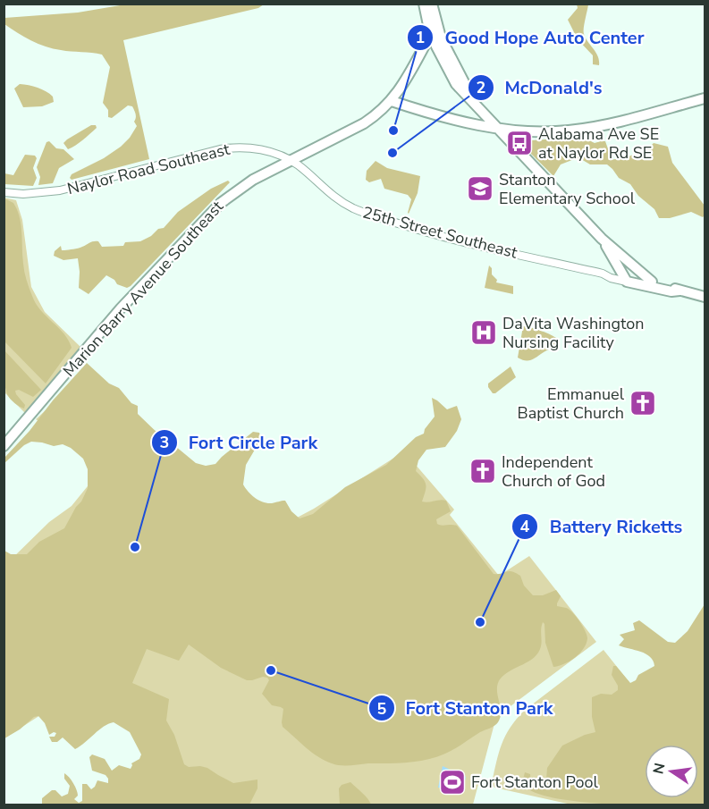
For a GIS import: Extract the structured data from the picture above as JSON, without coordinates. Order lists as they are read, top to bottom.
{
  "streets": {
    "main road": ["Marion Barry Avenue Southeast"],
    "street": ["Naylor Road Southeast", "25th Street Southeast"]
  },
  "crossings": [
    ["Naylor Road Southeast", "25th Street Southeast"],
    ["Naylor Road Southeast", "Marion Barry Avenue Southeast"],
    ["25th Street Southeast", "Marion Barry Avenue Southeast"]
  ],
  "places": {
    "other": [
      "Good Hope Auto Center",
      "McDonald's",
      "Fort Circle Park",
      "Battery Ricketts",
      "Fort Stanton Park"
    ],
    "bus stop": ["Alabama Ave SE at Naylor Rd SE"],
    "school or university": ["Stanton Elementary School"],
    "hospital": ["DaVita Washington Nursing Facility"],
    "church": ["Emmanuel Baptist Church", "Independent Church of God"],
    "sports": ["Fort Stanton Pool"]
  },
  "north": "left"
}
